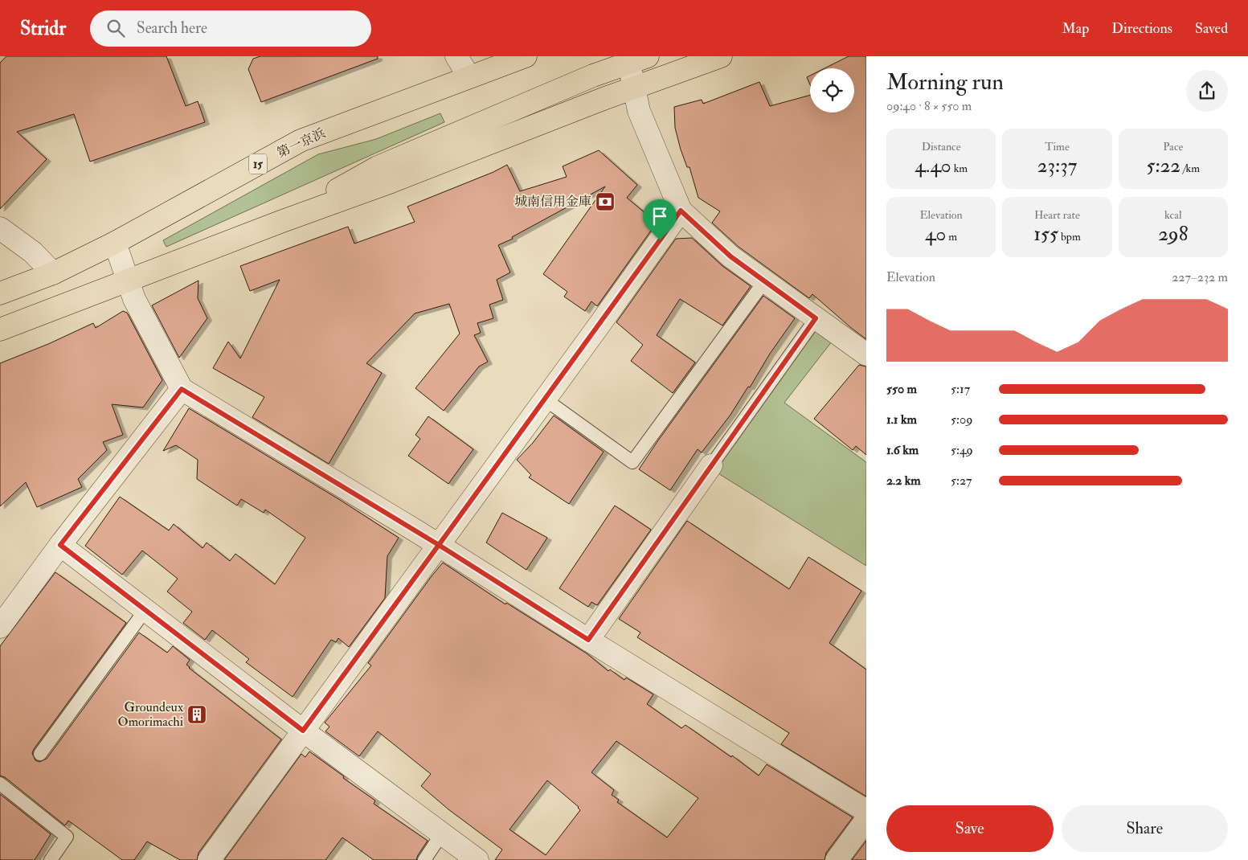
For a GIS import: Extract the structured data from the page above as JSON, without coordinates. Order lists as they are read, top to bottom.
{
  "streets": {
    "highway": ["第一京浜", "15"]
  },
  "places": {
    "bank": ["城南信用金庫"],
    "building": ["Groundeux Omorimachi"]
  },
  "page": {
    "header": "Stridr",
    "search": "Search here",
    "nav": ["Map", "Directions", "Saved"],
    "heading": ["Morning run", "09:40 · 8 × 550 m"],
    "stats": [
      ["Distance", "4.40 km"],
      ["Time", "23:37"],
      ["Pace", "5:22 /km"],
      ["Elevation", "40 m"],
      ["Heart rate", "155 bpm"],
      ["kcal", "298"]
    ],
    "chart": ["Elevation", "227–232 m"],
    "list": [
      {
        "name": "550 m",
        "note": "5:17"
      },
      {
        "name": "1.1 km",
        "note": "5:09"
      },
      {
        "name": "1.6 km",
        "note": "5:49"
      },
      {
        "name": "2.2 km",
        "note": "5:27"
      }
    ],
    "buttons": ["Save", "Share"]
  }
}
